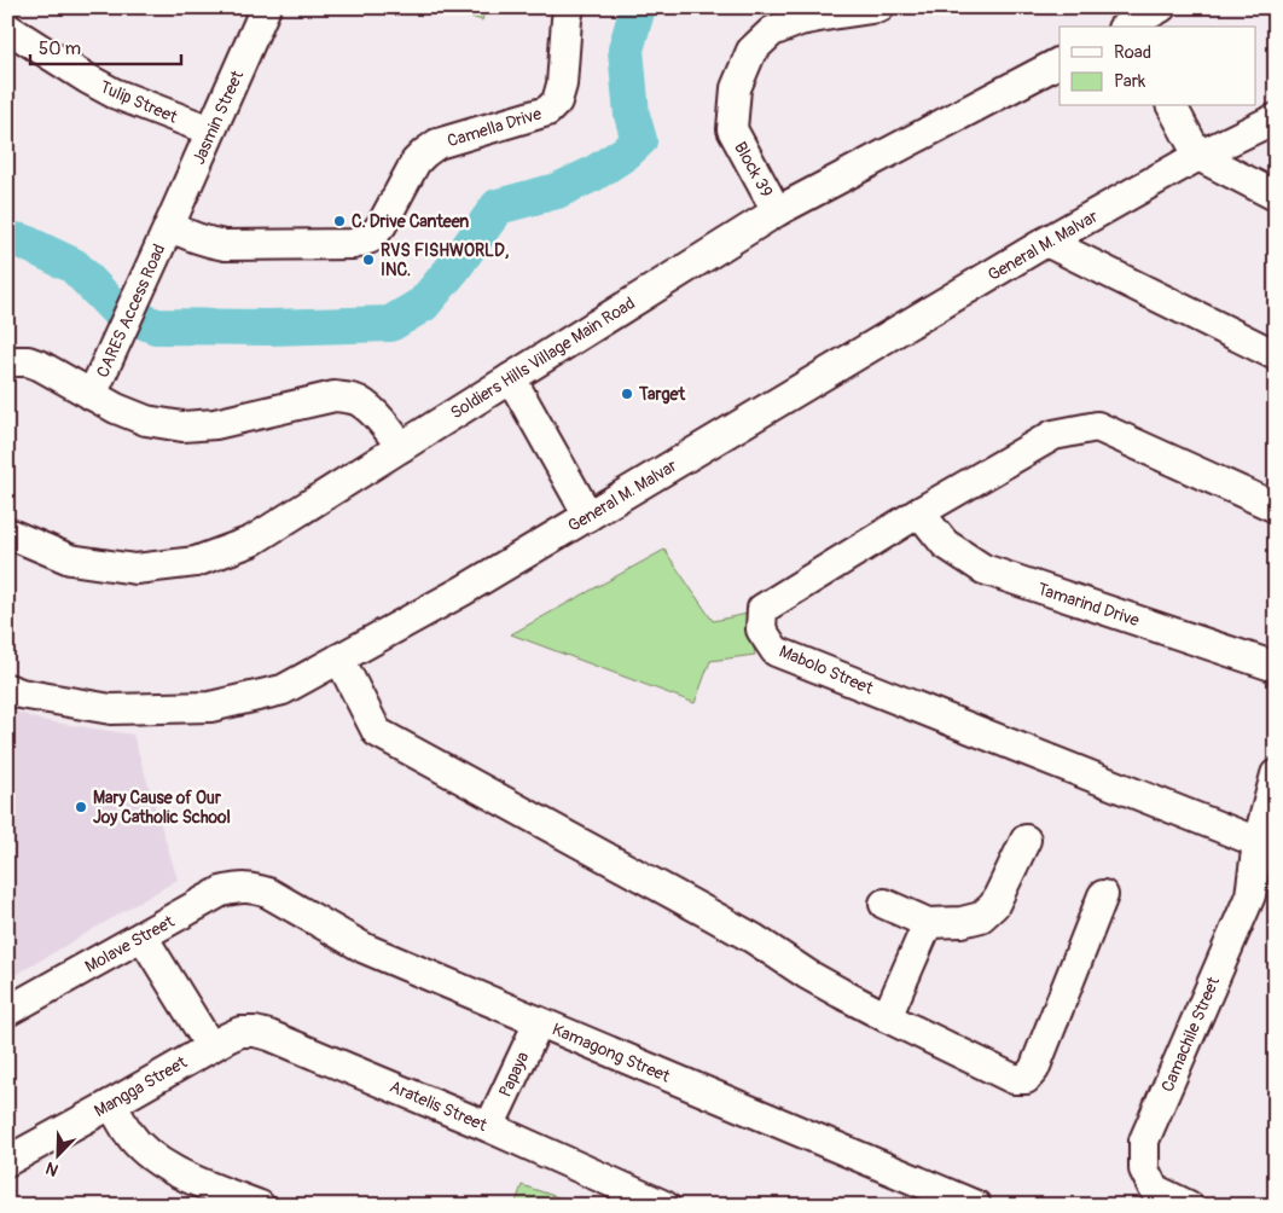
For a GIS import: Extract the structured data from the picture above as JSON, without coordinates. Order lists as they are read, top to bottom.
{
  "streets": {
    "street": [
      "Tulip Street",
      "Jasmin Street",
      "Camella Drive",
      "Block 39",
      "General M. Malvar",
      "CARES Access Road",
      "Soldiers Hills Village Main Road",
      "Tamarind Drive",
      "Mabolo Street",
      "Molave Street",
      "Camachile Street",
      "Kamagong Street",
      "Papaya",
      "Mangga Street",
      "Aratelis Street"
    ]
  },
  "crossings": [
    ["Tulip Street", "Jasmin Street"],
    ["Jasmin Street", "Camella Drive"],
    ["Jasmin Street", "CARES Access Road"],
    ["Camella Drive", "CARES Access Road"],
    ["Block 39", "Soldiers Hills Village Main Road"],
    ["Tamarind Drive", "Mabolo Street"],
    ["Mabolo Street", "Camachile Street"],
    ["Molave Street", "Kamagong Street"],
    ["Kamagong Street", "Papaya"],
    ["Papaya", "Aratelis Street"],
    ["Mangga Street", "Aratelis Street"]
  ],
  "places": [
    "C. Drive Canteen",
    "RVS FISHWORLD, INC.",
    "Target",
    "Mary Cause of Our Joy Catholic School"
  ],
  "legend": ["Road", "Park"],
  "scale_bar": "50 m",
  "north": "bottom left"
}
